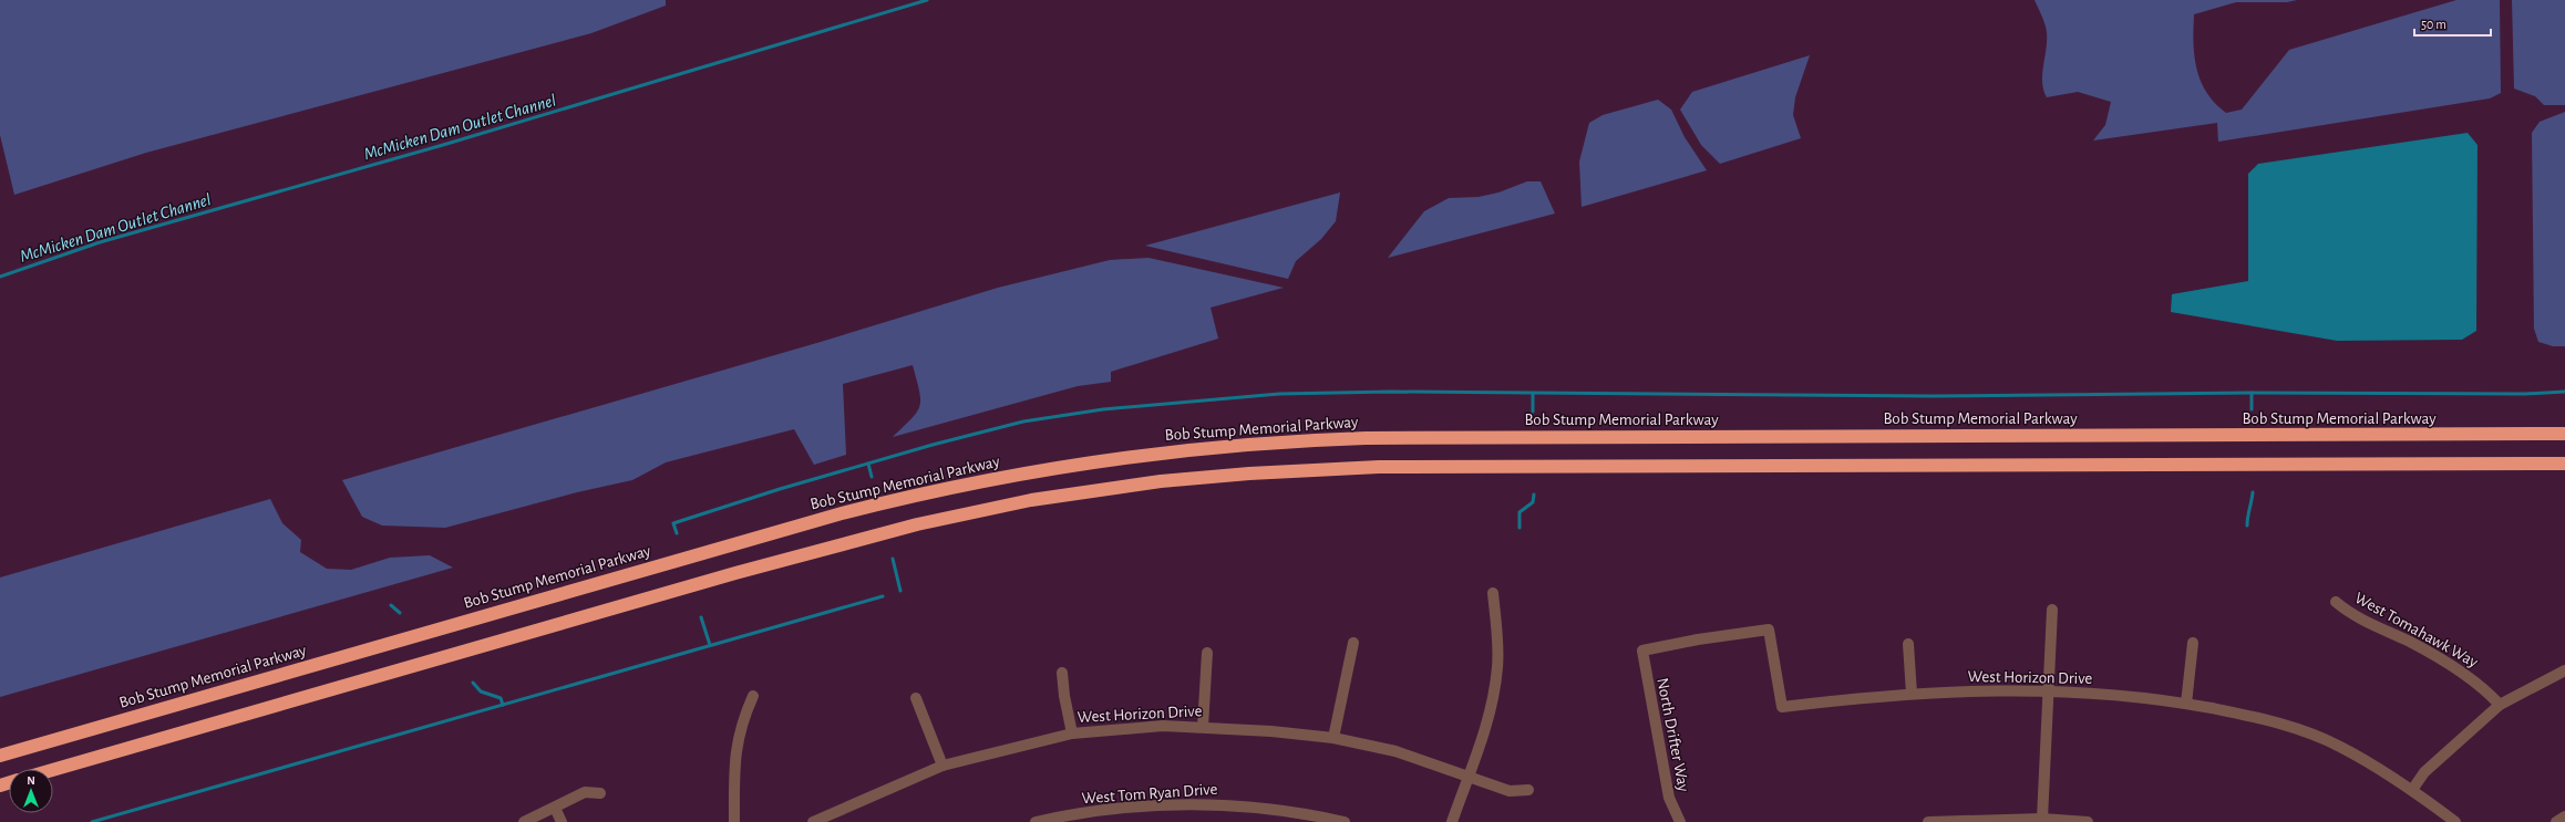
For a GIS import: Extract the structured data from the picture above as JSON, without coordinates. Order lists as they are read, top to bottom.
{
  "streets": {
    "highway": ["Bob Stump Memorial Parkway"],
    "street": [
      "West Tomahawk Way",
      "West Horizon Drive",
      "North Drifter Way",
      "West Tom Ryan Drive"
    ]
  },
  "crossings": [
    ["West Horizon Drive", "North Drifter Way"]
  ],
  "water": ["McMicken Dam Outlet Channel"],
  "scale_bar": "50 m",
  "north": "top"
}
